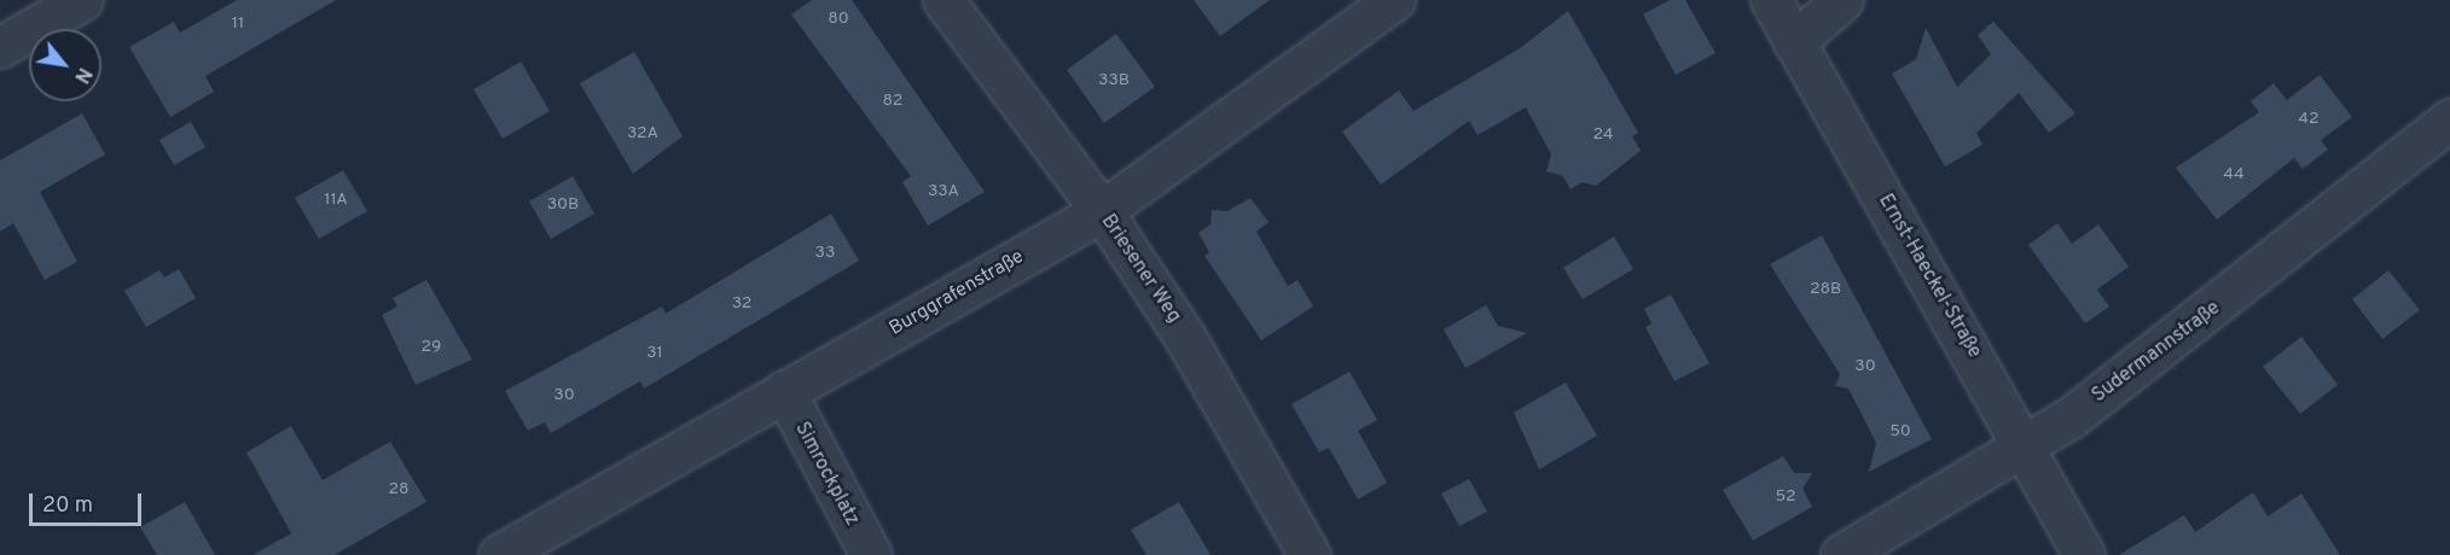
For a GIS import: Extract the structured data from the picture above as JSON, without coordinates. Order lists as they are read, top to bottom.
{
  "streets": {
    "street": [
      "Briesener Weg",
      "Ernst-Haeckel-Straße",
      "Burggrafenstraße",
      "Sudermannstraße",
      "Simrockplatz"
    ]
  },
  "crossings": [
    ["Briesener Weg", "Burggrafenstraße"],
    ["Ernst-Haeckel-Straße", "Sudermannstraße"],
    ["Burggrafenstraße", "Simrockplatz"]
  ],
  "house_numbers": [
    "80",
    "11",
    "33B",
    "82",
    "42",
    "32A",
    "24",
    "44",
    "33A",
    "11A",
    "30B",
    "33",
    "28B",
    "32",
    "29",
    "31",
    "30",
    "30",
    "50",
    "28",
    "52"
  ],
  "scale_bar": "20 m",
  "north": "bottom right"
}
